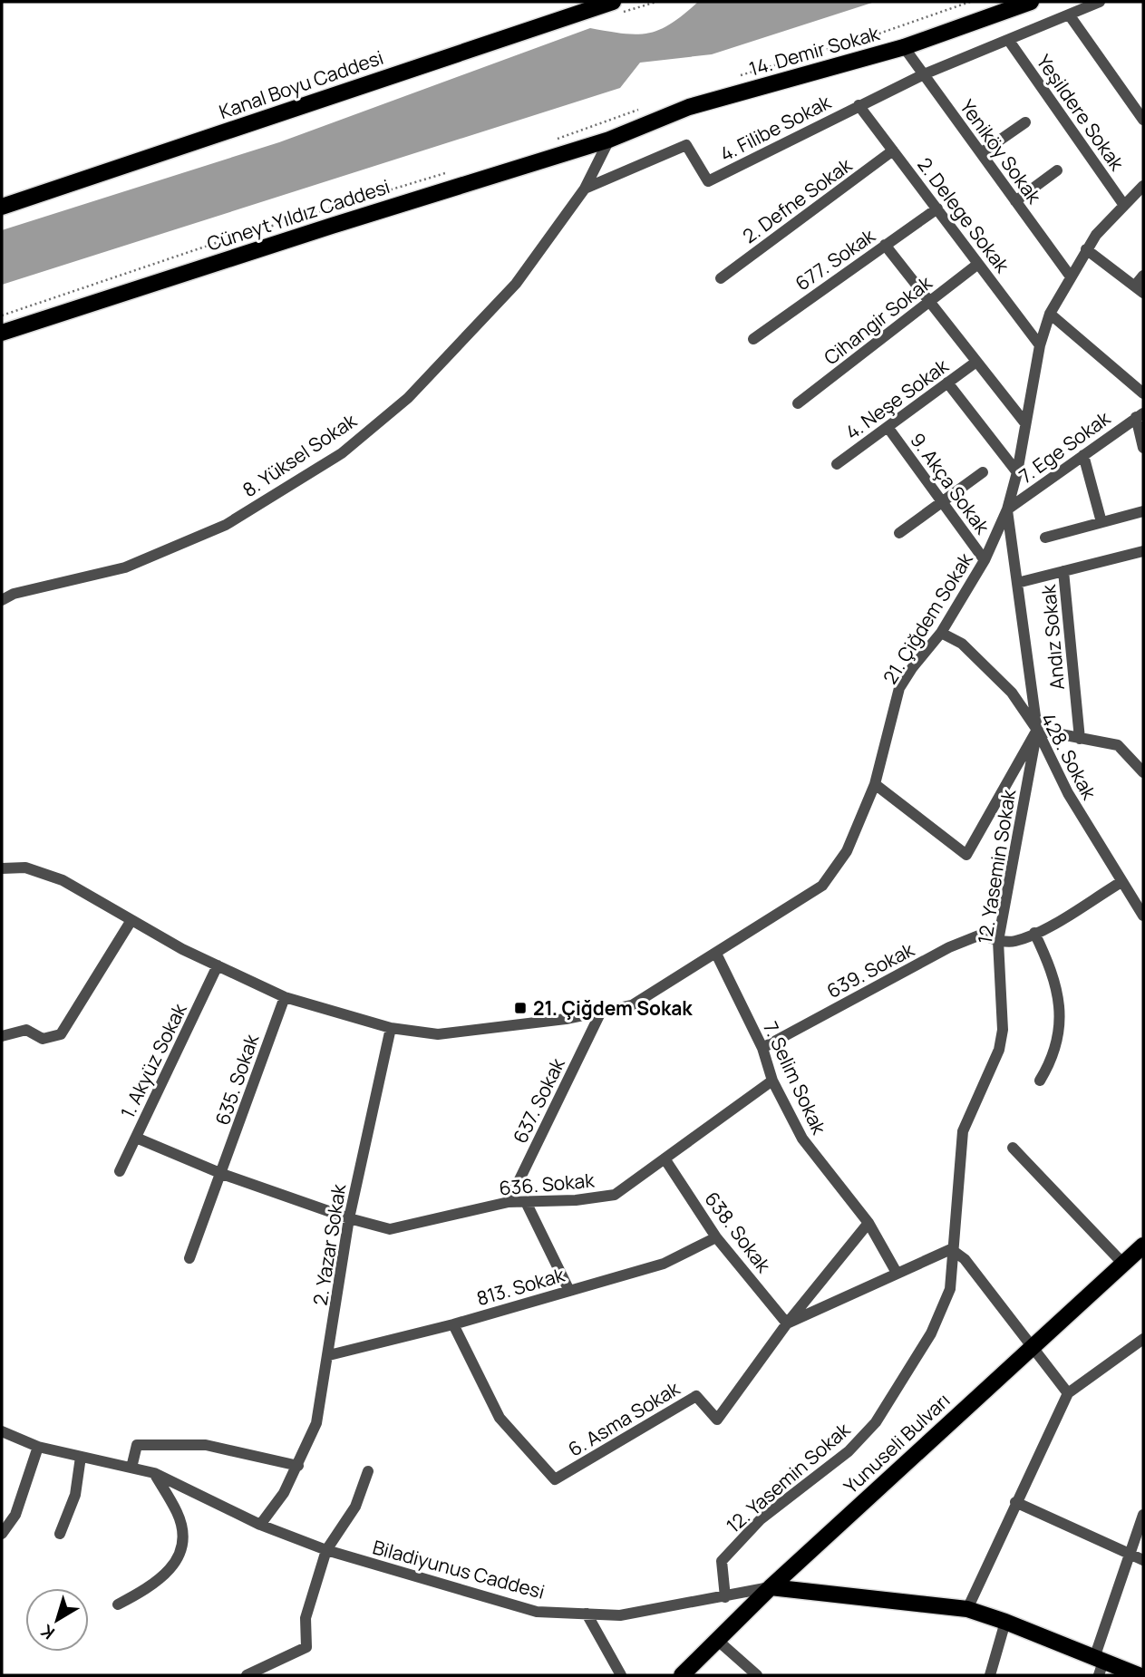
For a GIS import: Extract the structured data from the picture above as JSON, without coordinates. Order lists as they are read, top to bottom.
{
  "streets": {
    "main road": [
      "14. Demir Sokak",
      "Kanal Boyu Caddesi",
      "Cüneyt Yıldız Caddesi",
      "Yunuseli Bulvarı"
    ],
    "street": [
      "Yeşildere Sokak",
      "4. Filibe Sokak",
      "Yeniköy Sokak",
      "2. Defne Sokak",
      "2. Delege Sokak",
      "677. Sokak",
      "Cihangir Sokak",
      "4. Neşe Sokak",
      "7. Ege Sokak",
      "8. Yüksel Sokak",
      "9. Akça Sokak",
      "21. Çiğdem Sokak",
      "Andız Sokak",
      "428. Sokak",
      "12. Yasemin Sokak",
      "639. Sokak",
      "1. Akyüz Sokak",
      "7. Selim Sokak",
      "635. Sokak",
      "637. Sokak",
      "636. Sokak",
      "638. Sokak",
      "2. Yazar Sokak",
      "813. Sokak",
      "6. Asma Sokak",
      "Biladiyunus Caddesi"
    ]
  },
  "crossings": [
    ["14. Demir Sokak", "Yeniköy Sokak"],
    ["14. Demir Sokak", "Cüneyt Yıldız Caddesi"],
    ["14. Demir Sokak", "8. Yüksel Sokak"],
    ["Yeşildere Sokak", "21. Çiğdem Sokak"],
    ["4. Filibe Sokak", "2. Delege Sokak"],
    ["4. Filibe Sokak", "8. Yüksel Sokak"],
    ["Yeniköy Sokak", "21. Çiğdem Sokak"],
    ["2. Defne Sokak", "2. Delege Sokak"],
    ["Cüneyt Yıldız Caddesi", "8. Yüksel Sokak"],
    ["2. Delege Sokak", "677. Sokak"],
    ["2. Delege Sokak", "Cihangir Sokak"],
    ["2. Delege Sokak", "21. Çiğdem Sokak"],
    ["4. Neşe Sokak", "9. Akça Sokak"],
    ["7. Ege Sokak", "21. Çiğdem Sokak"],
    ["9. Akça Sokak", "21. Çiğdem Sokak"],
    ["21. Çiğdem Sokak", "428. Sokak"],
    ["21. Çiğdem Sokak", "1. Akyüz Sokak"],
    ["21. Çiğdem Sokak", "7. Selim Sokak"],
    ["21. Çiğdem Sokak", "635. Sokak"],
    ["21. Çiğdem Sokak", "637. Sokak"],
    ["21. Çiğdem Sokak", "2. Yazar Sokak"],
    ["428. Sokak", "12. Yasemin Sokak"],
    ["428. Sokak", "639. Sokak"],
    ["12. Yasemin Sokak", "639. Sokak"],
    ["12. Yasemin Sokak", "Biladiyunus Caddesi"],
    ["639. Sokak", "7. Selim Sokak"],
    ["7. Selim Sokak", "636. Sokak"],
    ["7. Selim Sokak", "6. Asma Sokak"],
    ["635. Sokak", "636. Sokak"],
    ["637. Sokak", "636. Sokak"],
    ["636. Sokak", "638. Sokak"],
    ["636. Sokak", "2. Yazar Sokak"],
    ["638. Sokak", "813. Sokak"],
    ["638. Sokak", "6. Asma Sokak"],
    ["2. Yazar Sokak", "813. Sokak"],
    ["2. Yazar Sokak", "Biladiyunus Caddesi"],
    ["813. Sokak", "6. Asma Sokak"],
    ["Yunuseli Bulvarı", "Biladiyunus Caddesi"]
  ],
  "places": {
    "transit": ["21. Çiğdem Sokak"]
  },
  "north": "bottom left"
}
